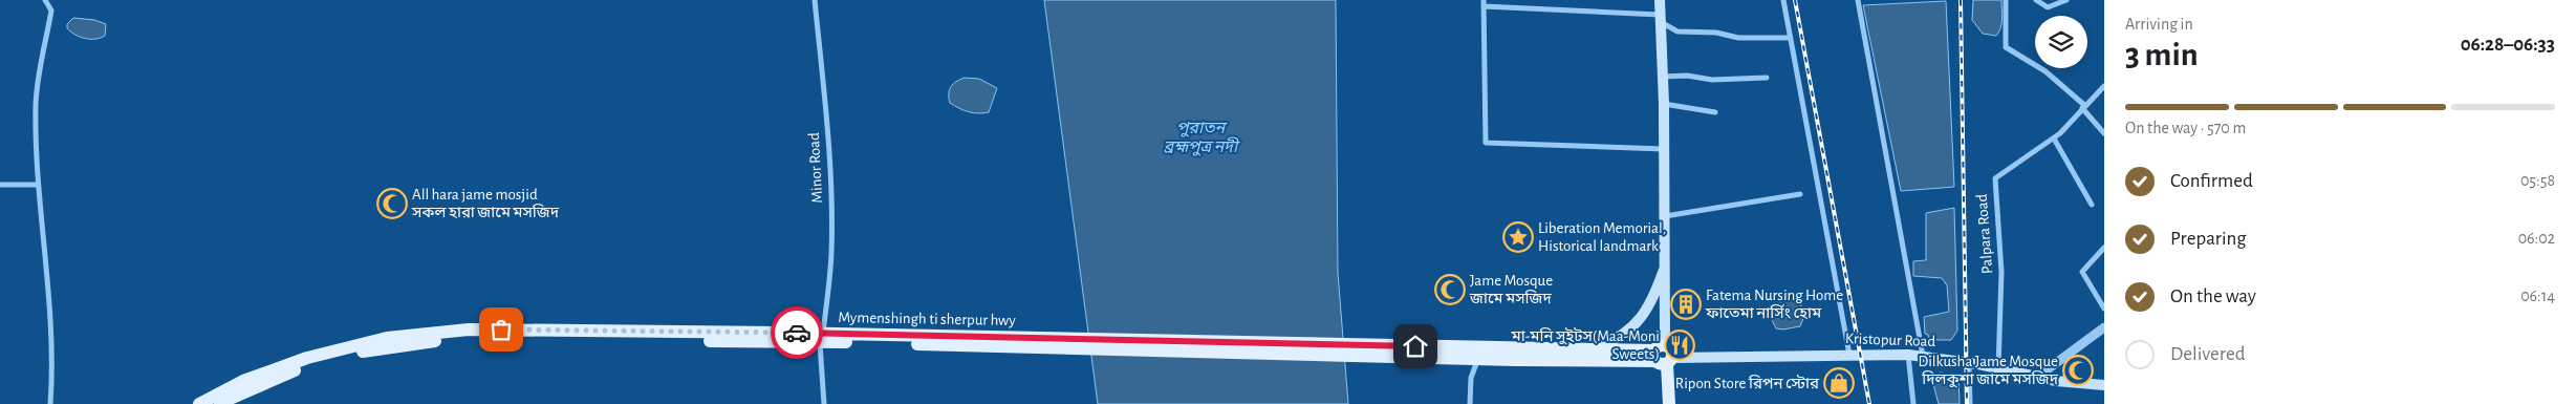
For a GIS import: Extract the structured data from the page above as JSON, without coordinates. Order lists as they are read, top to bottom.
{
  "streets": {
    "main road": ["Mymenshingh ti sherpur hwy", "Kristopur Road"],
    "street": ["Minor Road", "Palpara Road"]
  },
  "crossings": [
    ["Minor Road", "Mymenshingh ti sherpur hwy"],
    ["Palpara Road", "Kristopur Road"],
    ["Mymenshingh ti sherpur hwy", "Kristopur Road"]
  ],
  "water": ["পুরাতন ব্রহ্মপুত্র নদী"],
  "places": {
    "mosque": ["All hara jame mosjid সকল হারা জামে মসজিদ", "Jame Mosque জামে মসজিদ", "Dilkusha Jame Mosque দিলকুশা জামে মসজিদ"],
    "place": ["Liberation Memorial, Historical landmark"],
    "building": ["Fatema Nursing Home ফাতেমা নার্সিং হোম"],
    "restaurant": ["মা-মনি সুইটস(Maa-Moni Sweets)"],
    "shop": ["Ripon Store রিপন স্টোর"]
  },
  "page": {
    "heading": ["3 min", "Arriving in", "06:28–06:33"],
    "bar": "On the way · 570 m",
    "list": [
      ["Confirmed", "05:58"],
      ["Preparing", "06:02"],
      ["On the way", "06:14"],
      "Delivered"
    ]
  }
}
